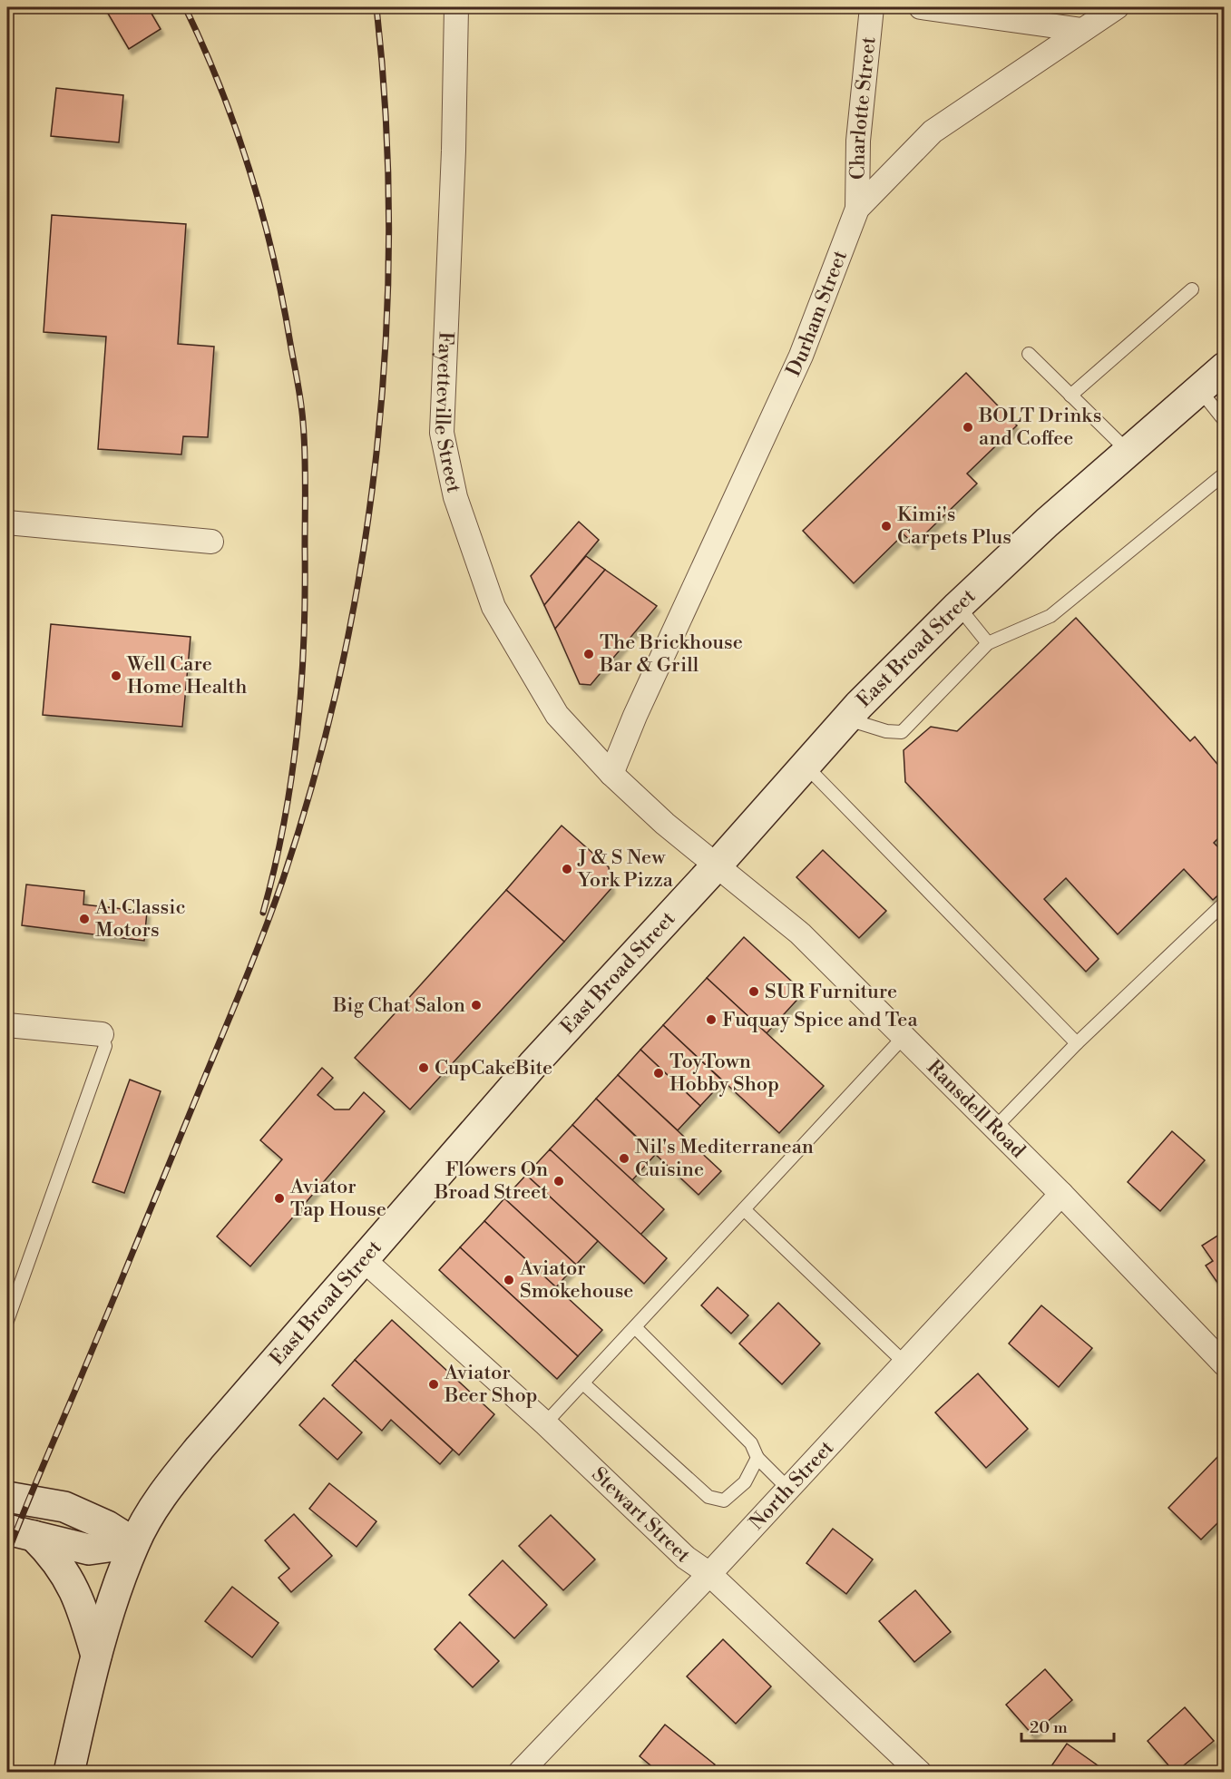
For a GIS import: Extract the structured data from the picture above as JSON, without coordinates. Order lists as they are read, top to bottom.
{
  "streets": {
    "main road": ["East Broad Street"],
    "street": [
      "Charlotte Street",
      "Durham Street",
      "Fayetteville Street",
      "Ransdell Road",
      "North Street",
      "Stewart Street"
    ]
  },
  "crossings": [
    ["Charlotte Street", "Durham Street"],
    ["Durham Street", "Fayetteville Street"],
    ["Fayetteville Street", "East Broad Street"],
    ["Fayetteville Street", "Ransdell Road"],
    ["East Broad Street", "Ransdell Road"],
    ["East Broad Street", "Stewart Street"],
    ["Ransdell Road", "North Street"],
    ["North Street", "Stewart Street"]
  ],
  "places": [
    "BOLT Drinks and Coffee",
    "Kimi's Carpets Plus",
    "The Brickhouse Bar & Grill",
    "Well Care Home Health",
    "J & S New York Pizza",
    "A1 Classic Motors",
    "SUR Furniture",
    "Big Chat Salon",
    "Fuquay Spice and Tea",
    "CupCakeBite",
    "ToyTown Hobby Shop",
    "Nil's Mediterranean Cuisine",
    "Flowers On Broad Street",
    "Aviator Tap House",
    "Aviator Smokehouse",
    "Aviator Beer Shop"
  ],
  "scale_bar": "20 m"
}
